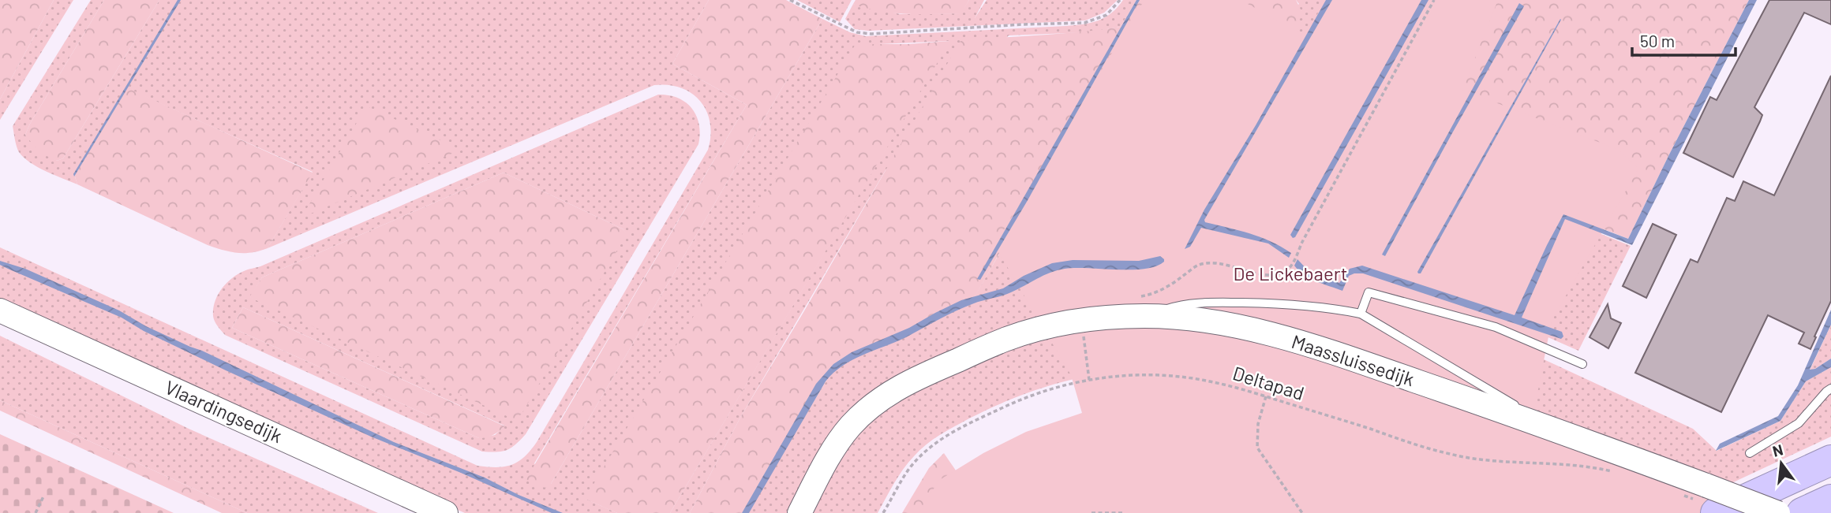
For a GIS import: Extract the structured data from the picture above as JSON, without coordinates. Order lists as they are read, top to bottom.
{
  "streets": {
    "street": ["Maassluissedijk", "Vlaardingsedijk"],
    "path": ["Deltapad"]
  },
  "parks": ["De Lickebaert"],
  "scale_bar": "50 m",
  "north": "top"
}
